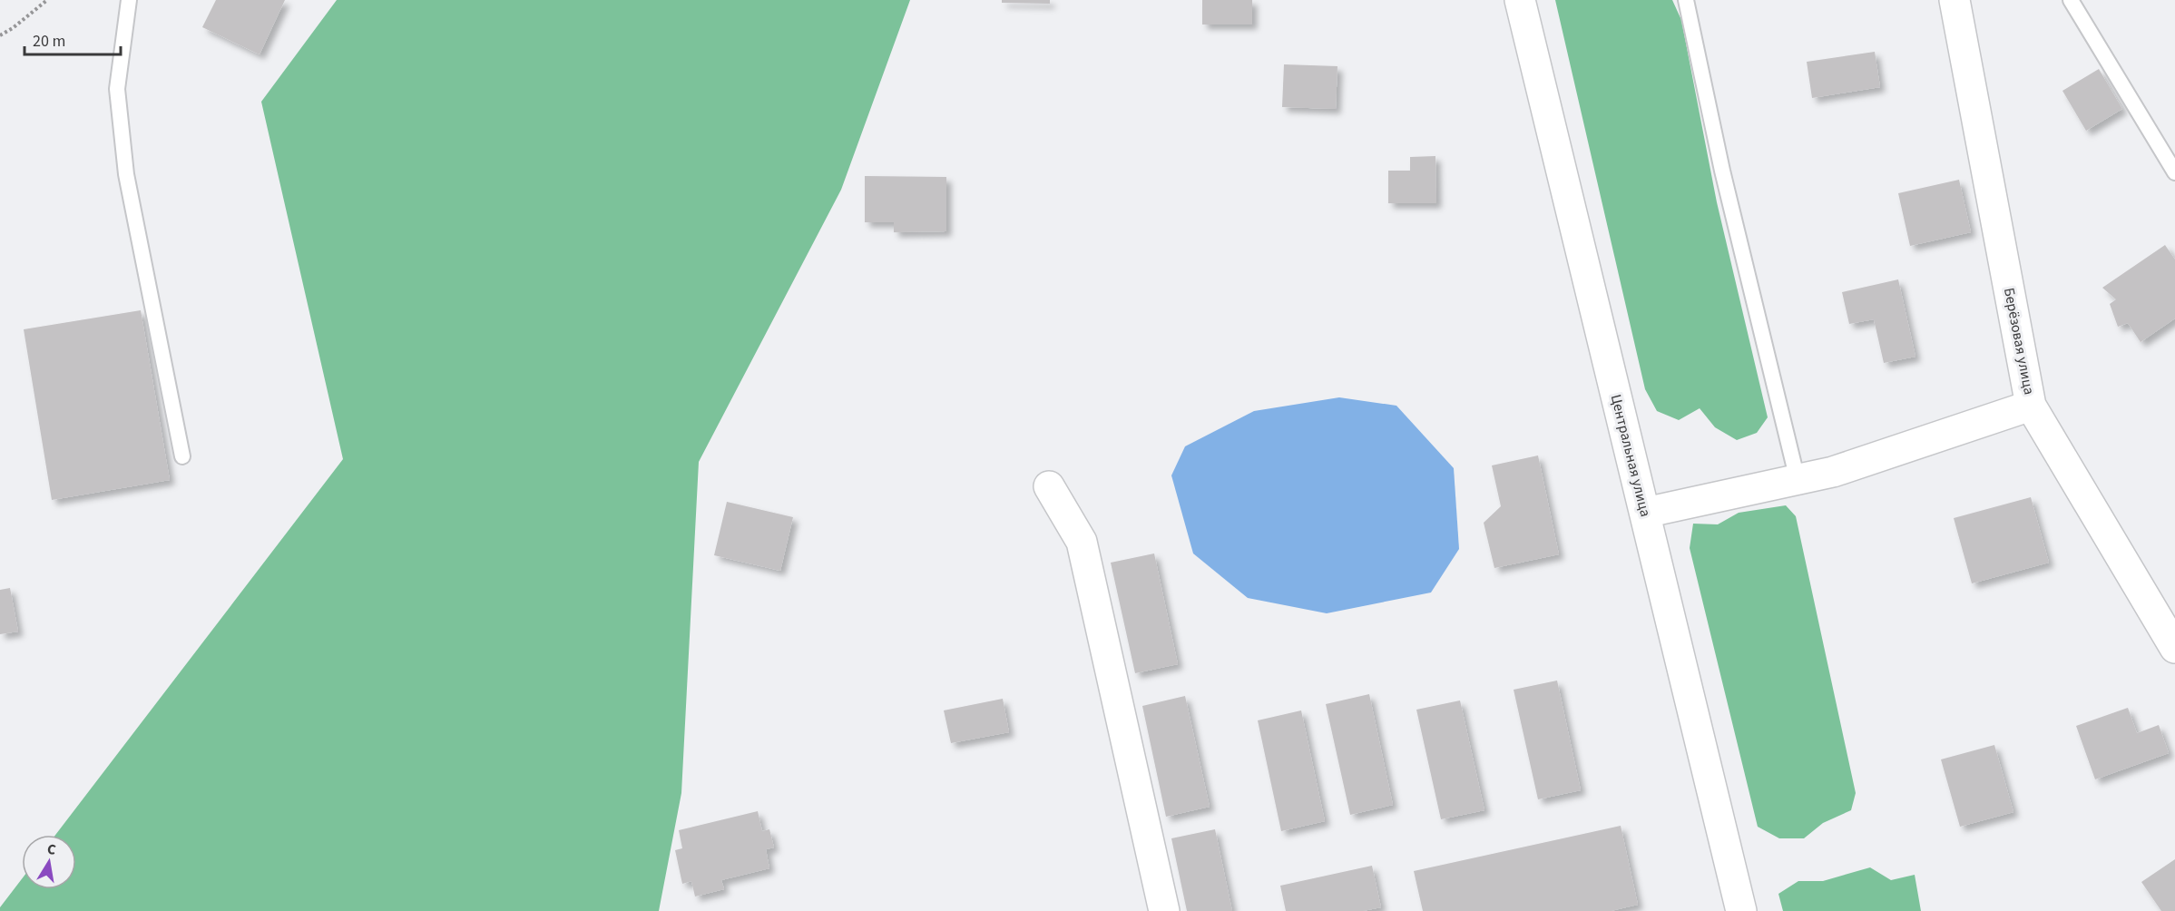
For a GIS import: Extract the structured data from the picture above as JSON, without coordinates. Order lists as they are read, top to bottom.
{
  "streets": {
    "street": ["Берёзовая улица", "Центральная улица"]
  },
  "scale_bar": "20 m",
  "north": "top"
}
